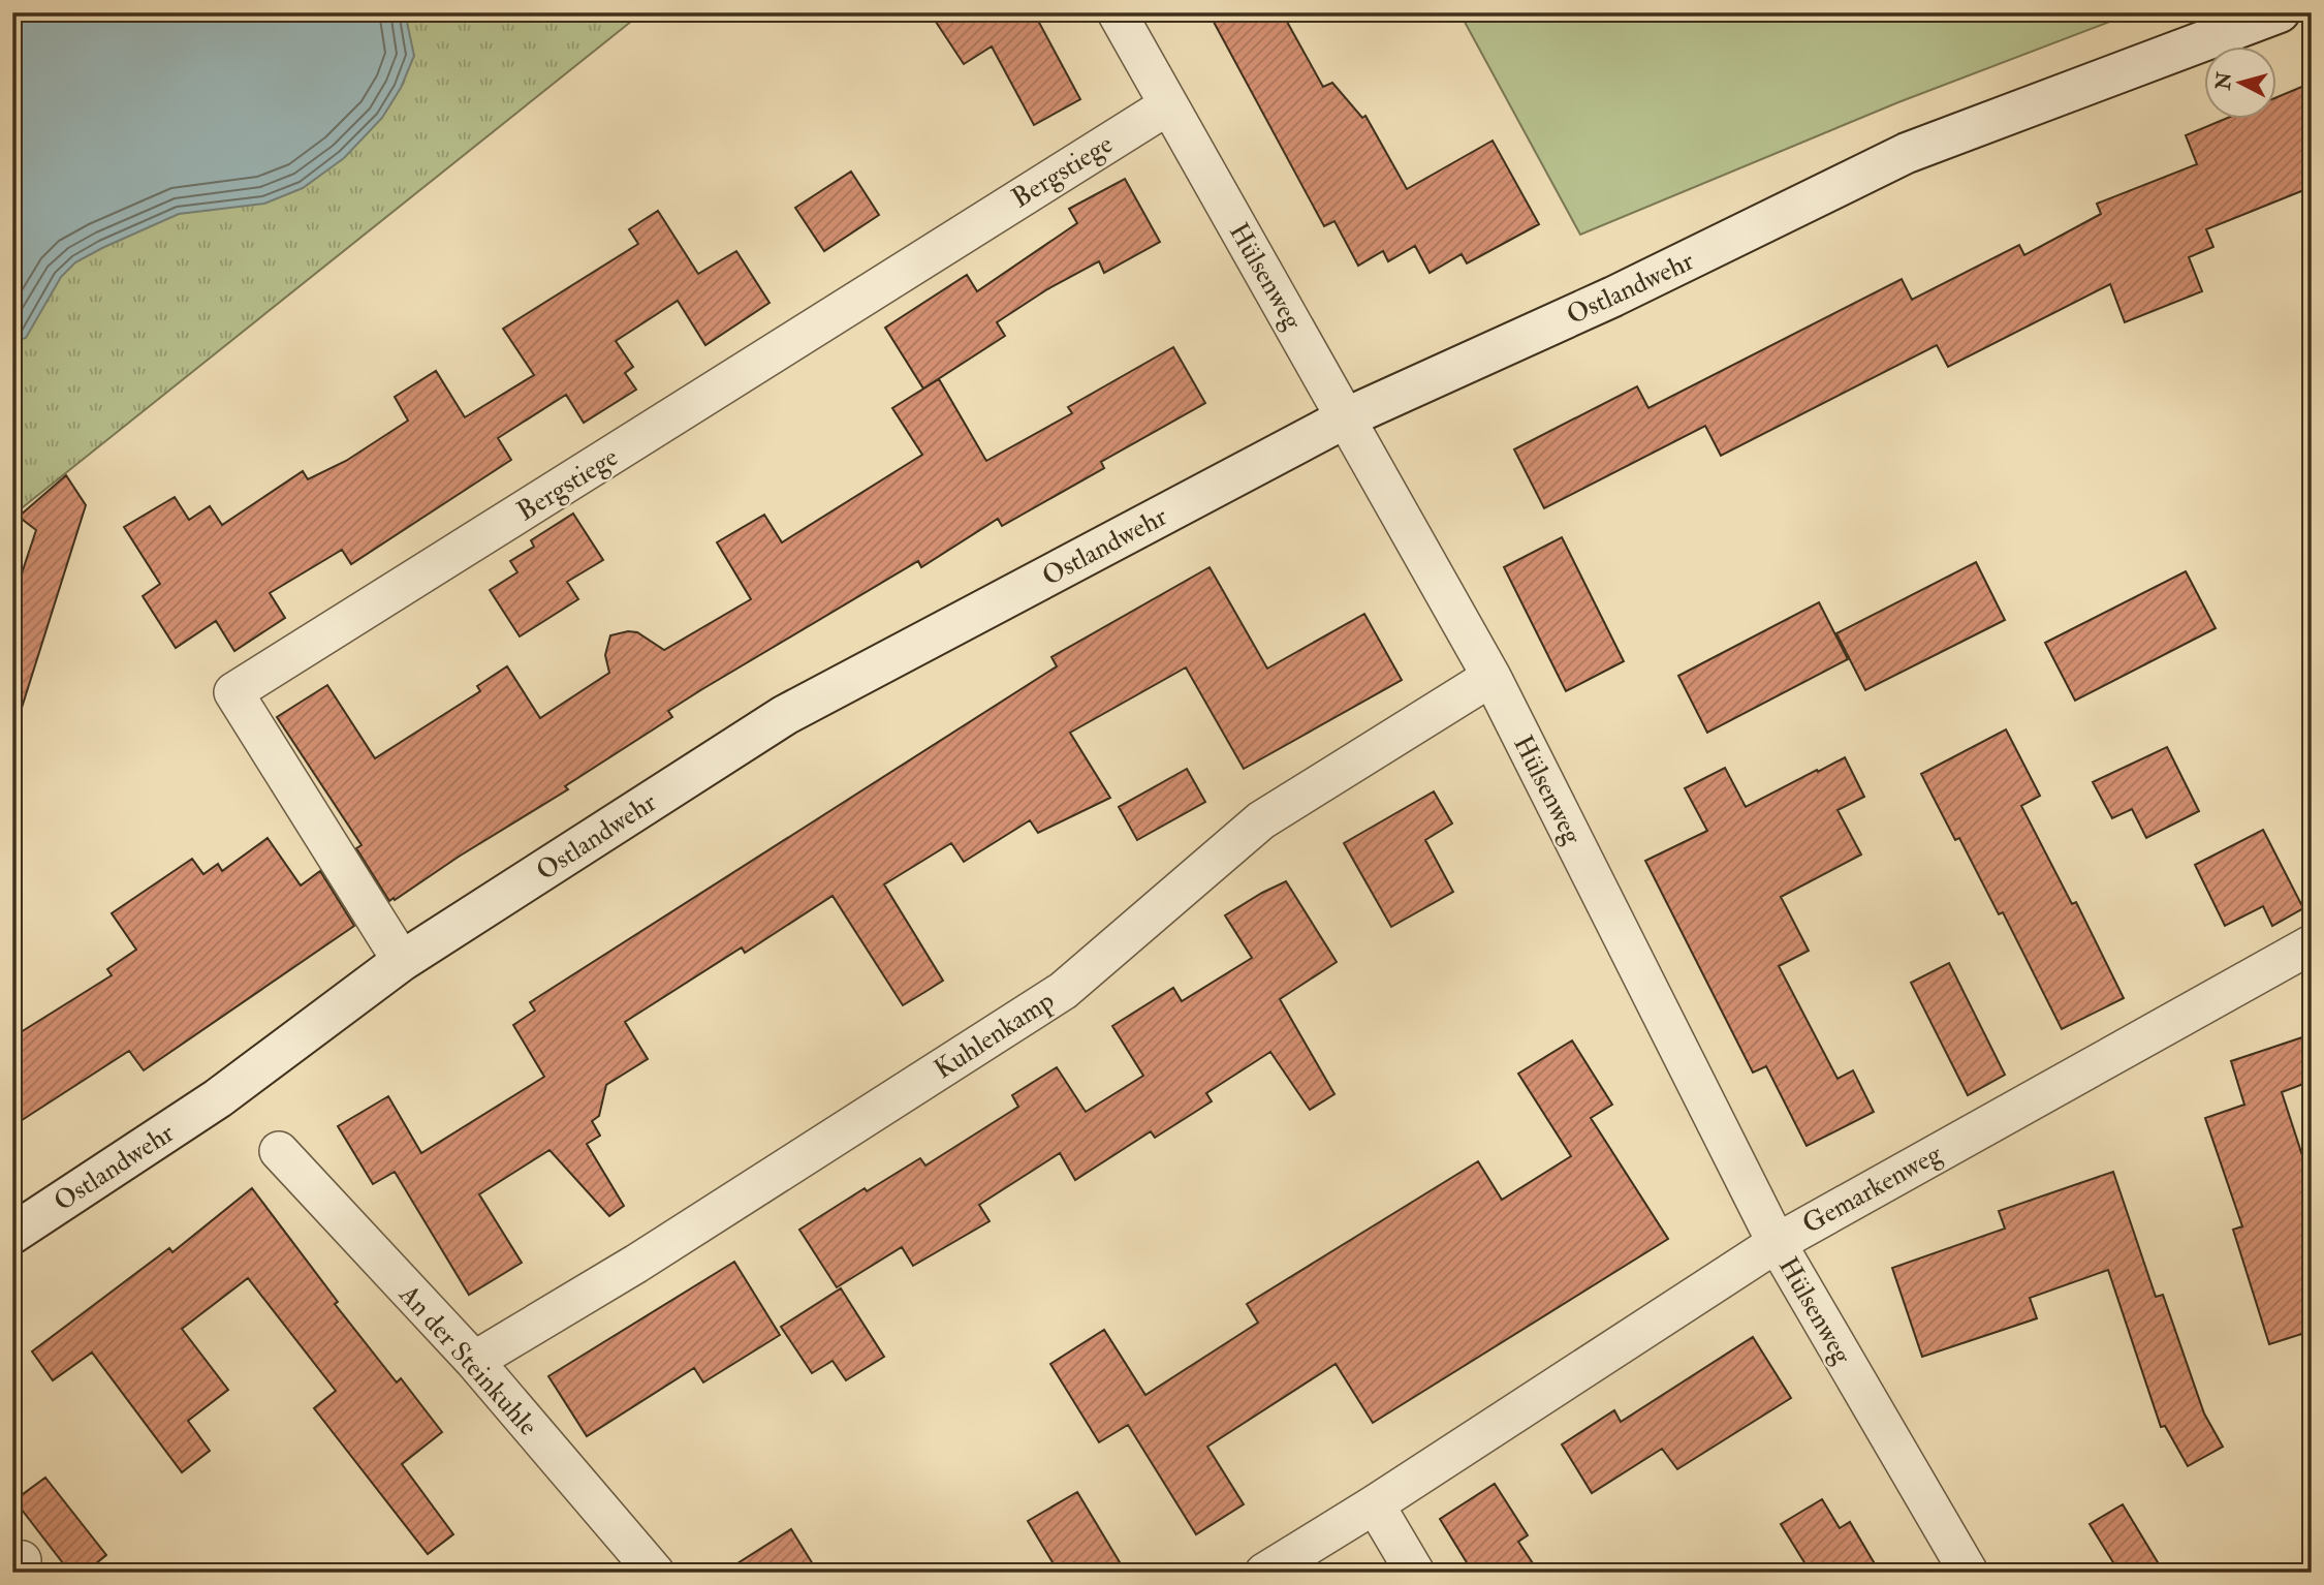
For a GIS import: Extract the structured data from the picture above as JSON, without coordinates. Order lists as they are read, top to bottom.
{
  "streets": {
    "street": [
      "Bergstiege",
      "Hülsenweg",
      "Ostlandwehr",
      "Kuhlenkamp",
      "Gemarkenweg",
      "An der Steinkuhle"
    ]
  },
  "crossings": [
    ["Bergstiege", "Hülsenweg"],
    ["Bergstiege", "Ostlandwehr"],
    ["Hülsenweg", "Ostlandwehr"],
    ["Hülsenweg", "Kuhlenkamp"],
    ["Hülsenweg", "Gemarkenweg"],
    ["Kuhlenkamp", "An der Steinkuhle"]
  ],
  "north": "left"
}
